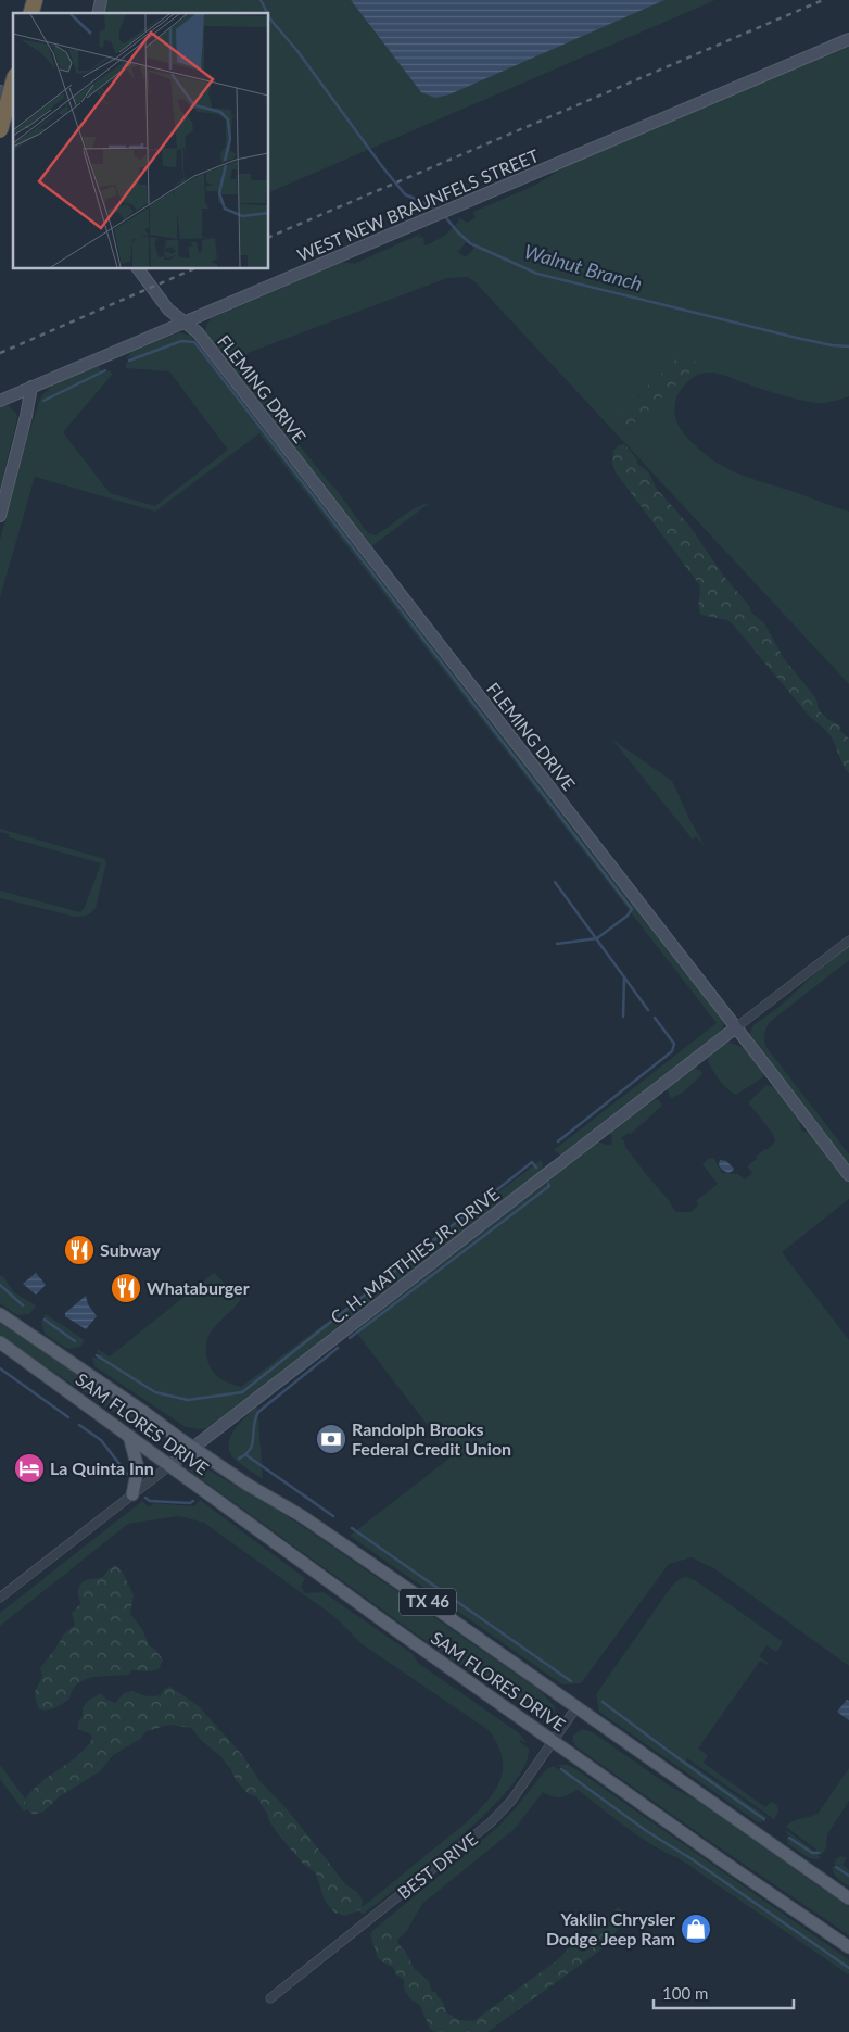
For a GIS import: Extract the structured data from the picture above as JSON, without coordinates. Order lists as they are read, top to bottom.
{
  "streets": {
    "main road": ["SAM FLORES DRIVE", "TX 46"],
    "street": [
      "WEST NEW BRAUNFELS STREET",
      "FLEMING DRIVE",
      "C. H. MATTHIES JR. DRIVE",
      "BEST DRIVE"
    ]
  },
  "crossings": [
    ["WEST NEW BRAUNFELS STREET", "FLEMING DRIVE"],
    ["FLEMING DRIVE", "C. H. MATTHIES JR. DRIVE"],
    ["C. H. MATTHIES JR. DRIVE", "SAM FLORES DRIVE"],
    ["SAM FLORES DRIVE", "BEST DRIVE"]
  ],
  "water": ["Walnut Branch"],
  "places": {
    "restaurant": ["Subway", "Whataburger"],
    "bank": ["Randolph Brooks Federal Credit Union"],
    "hotel": ["La Quinta Inn"],
    "shop": ["Yaklin Chrysler Dodge Jeep Ram"]
  },
  "scale_bar": "100 m"
}
